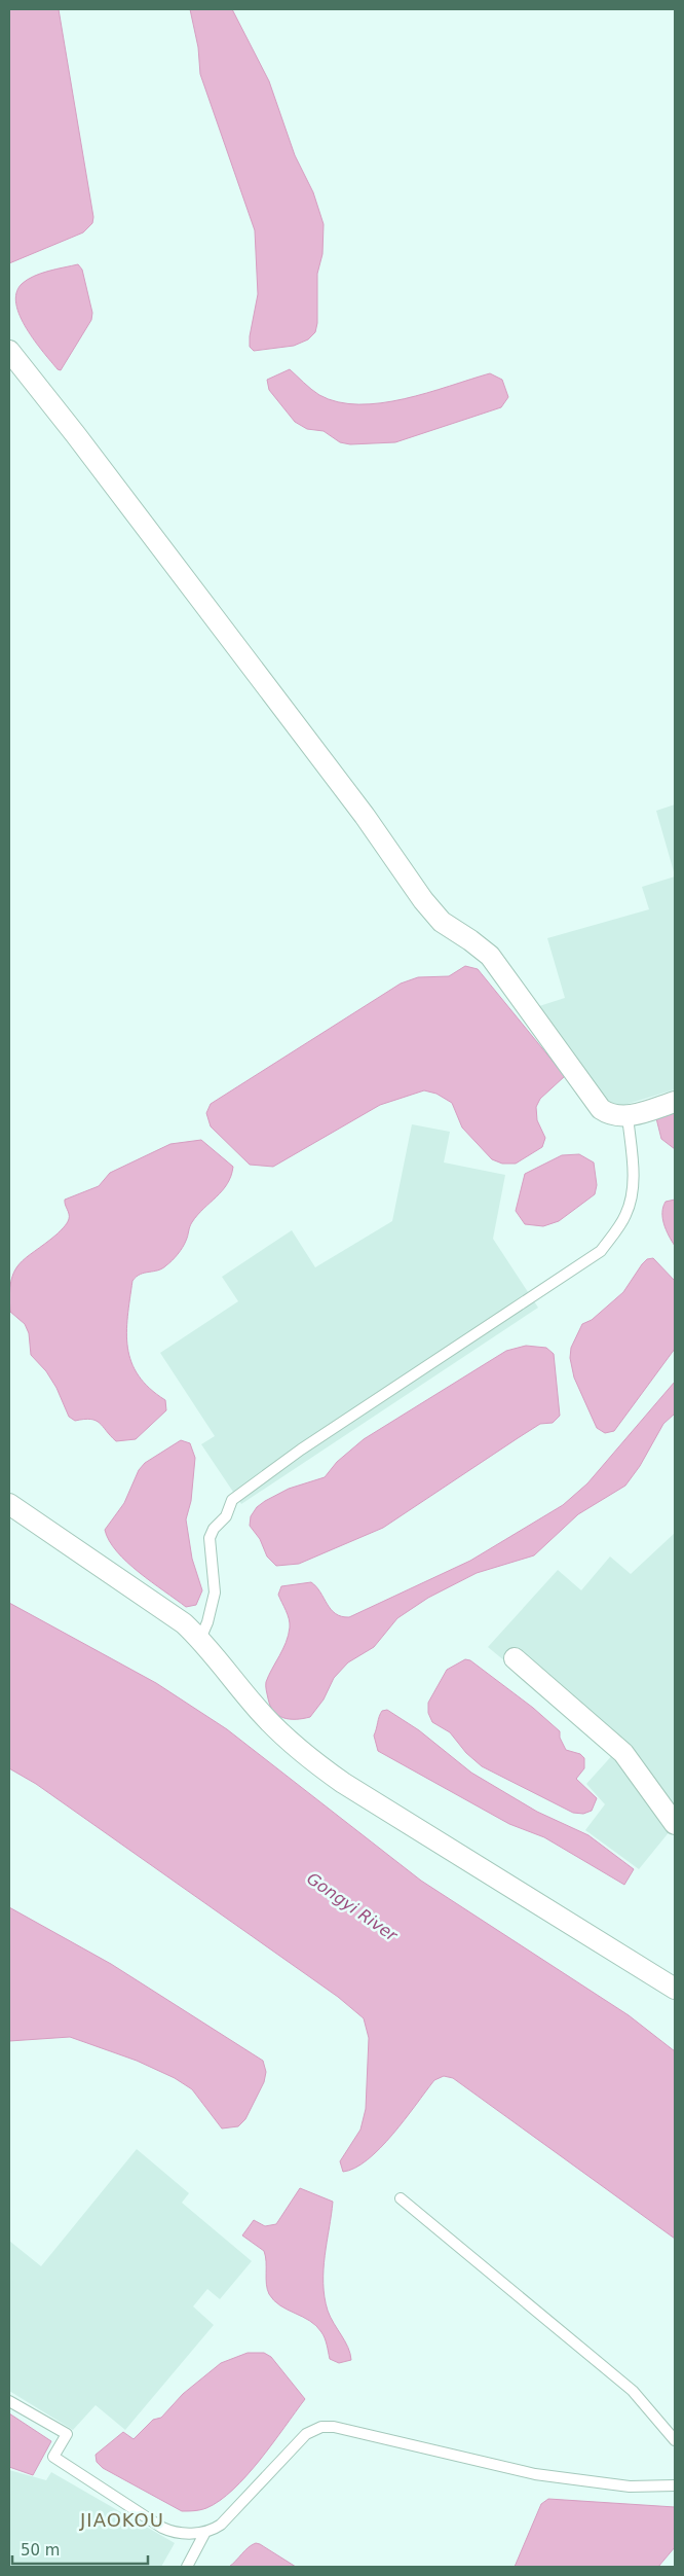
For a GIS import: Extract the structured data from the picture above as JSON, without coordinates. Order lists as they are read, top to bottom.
{
  "districts": ["JIAOKOU"],
  "water": ["Gongyi River"],
  "scale_bar": "50 m"
}
